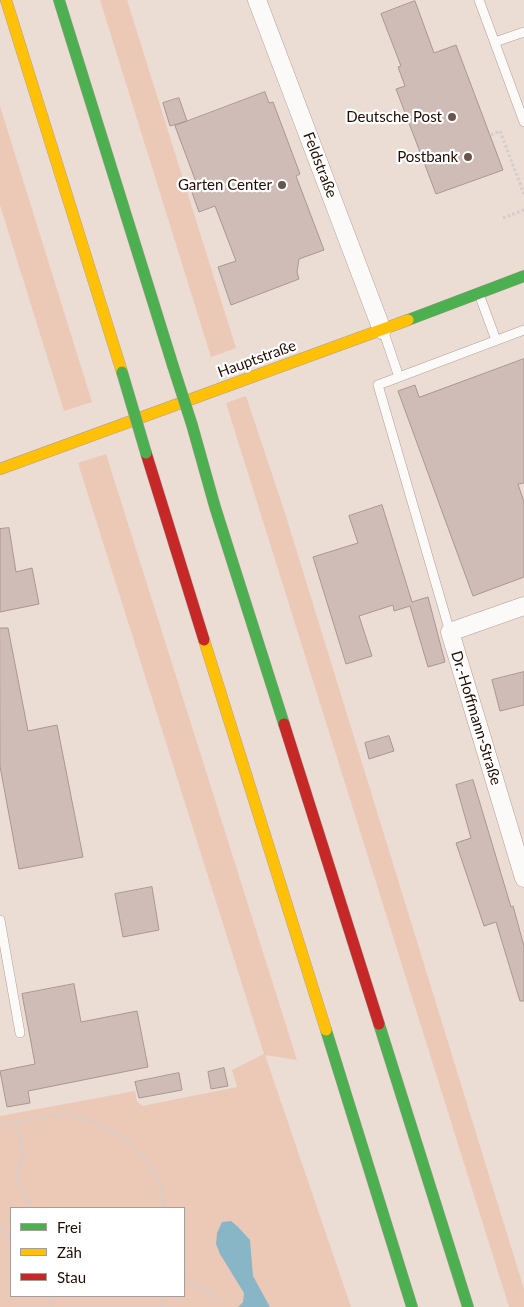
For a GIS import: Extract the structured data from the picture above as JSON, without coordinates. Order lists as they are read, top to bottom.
{
  "streets": {
    "main road": ["Hauptstraße"],
    "street": ["Feldstraße", "Dr.-Hoffmann-Straße"]
  },
  "crossings": [
    ["Feldstraße", "Hauptstraße"]
  ],
  "places": ["Deutsche Post", "Postbank", "Garten Center"],
  "legend": ["Frei", "Zäh", "Stau"]
}
